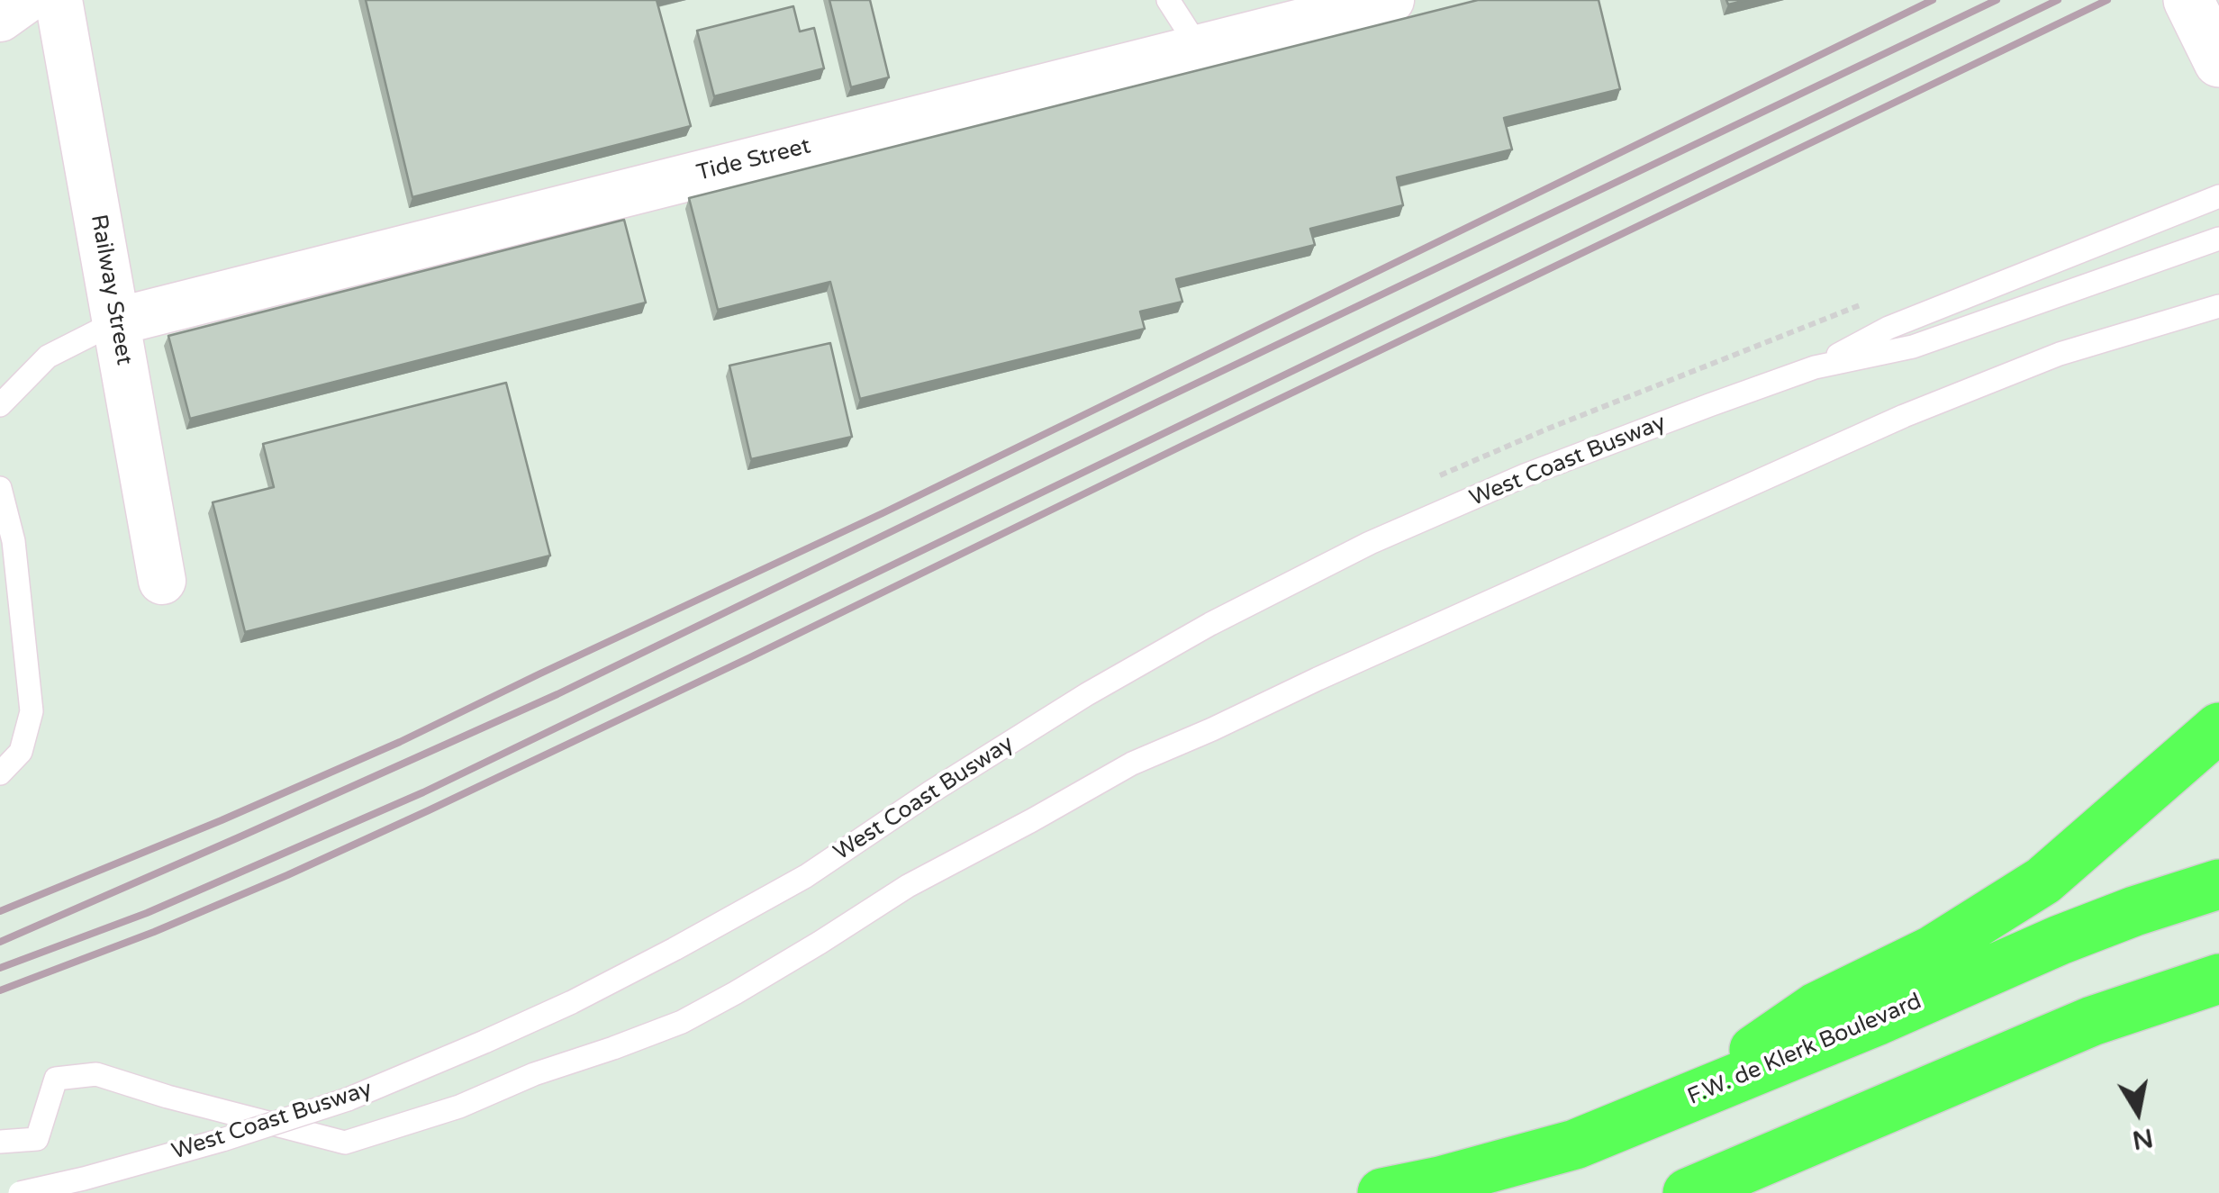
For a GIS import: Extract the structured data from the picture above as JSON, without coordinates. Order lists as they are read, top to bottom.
{
  "streets": {
    "highway": ["F.W. de Klerk Boulevard"],
    "street": ["Tide Street", "Railway Street"],
    "lane": ["West Coast Busway"]
  },
  "crossings": [
    ["Tide Street", "Railway Street"]
  ],
  "north": "bottom"
}
